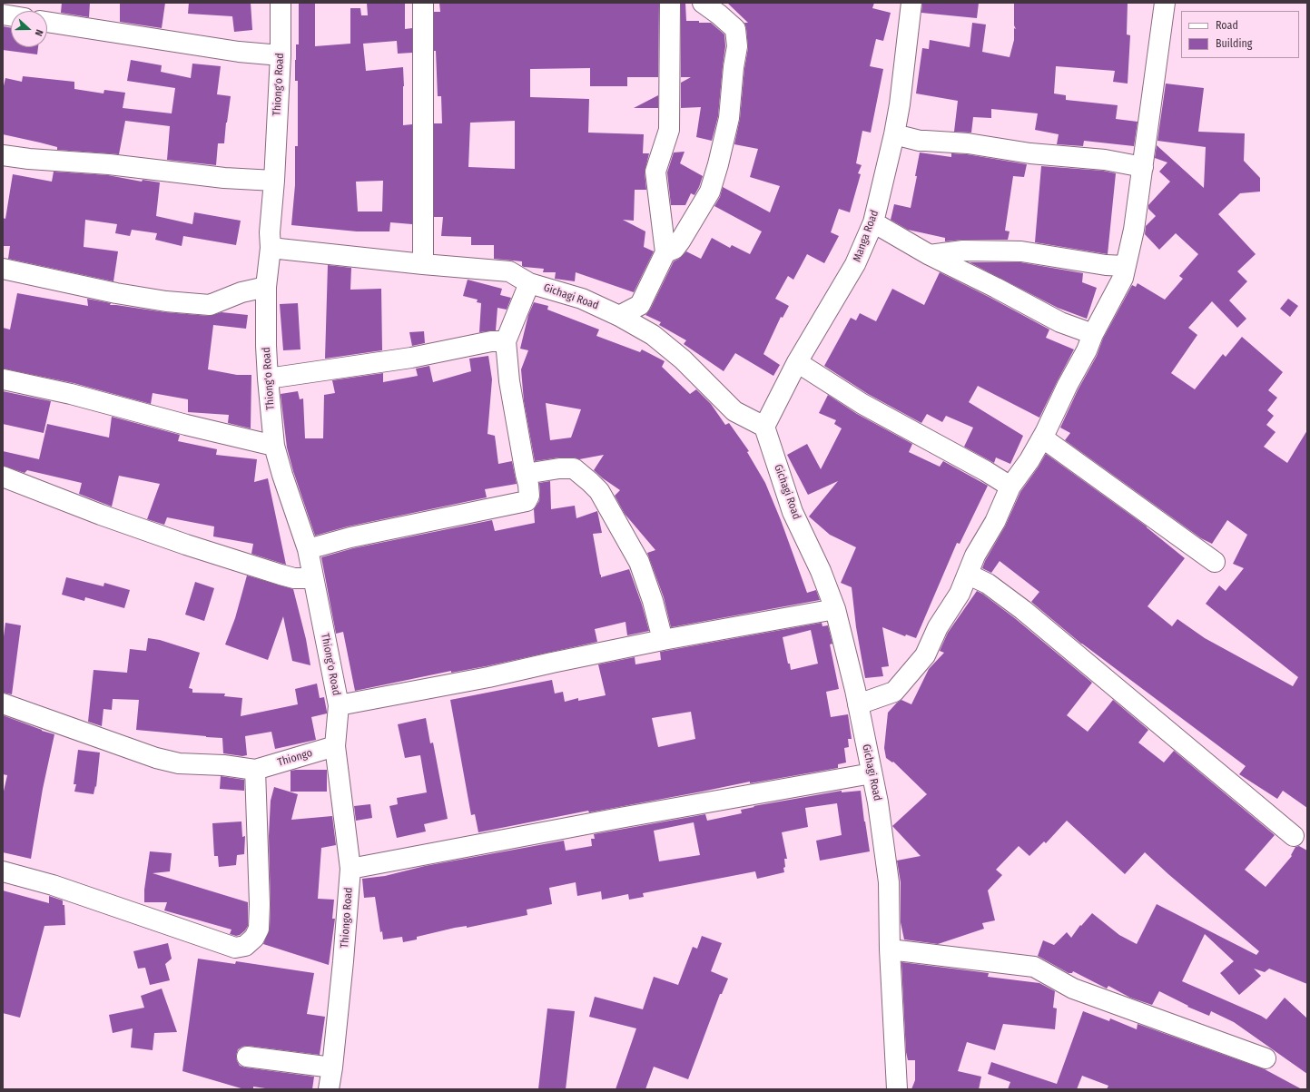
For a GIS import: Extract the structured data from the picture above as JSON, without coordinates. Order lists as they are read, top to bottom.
{
  "streets": {
    "street": [
      "Thiong'o Road",
      "Manga Road",
      "Gichagi Road",
      "Thiongo",
      "Thiongo Road"
    ]
  },
  "crossings": [
    ["Thiong'o Road", "Gichagi Road"],
    ["Thiong'o Road", "Thiongo"],
    ["Thiong'o Road", "Thiongo Road"],
    ["Manga Road", "Gichagi Road"],
    ["Thiongo", "Thiongo Road"]
  ],
  "legend": ["Road", "Building"],
  "north": "right"
}
